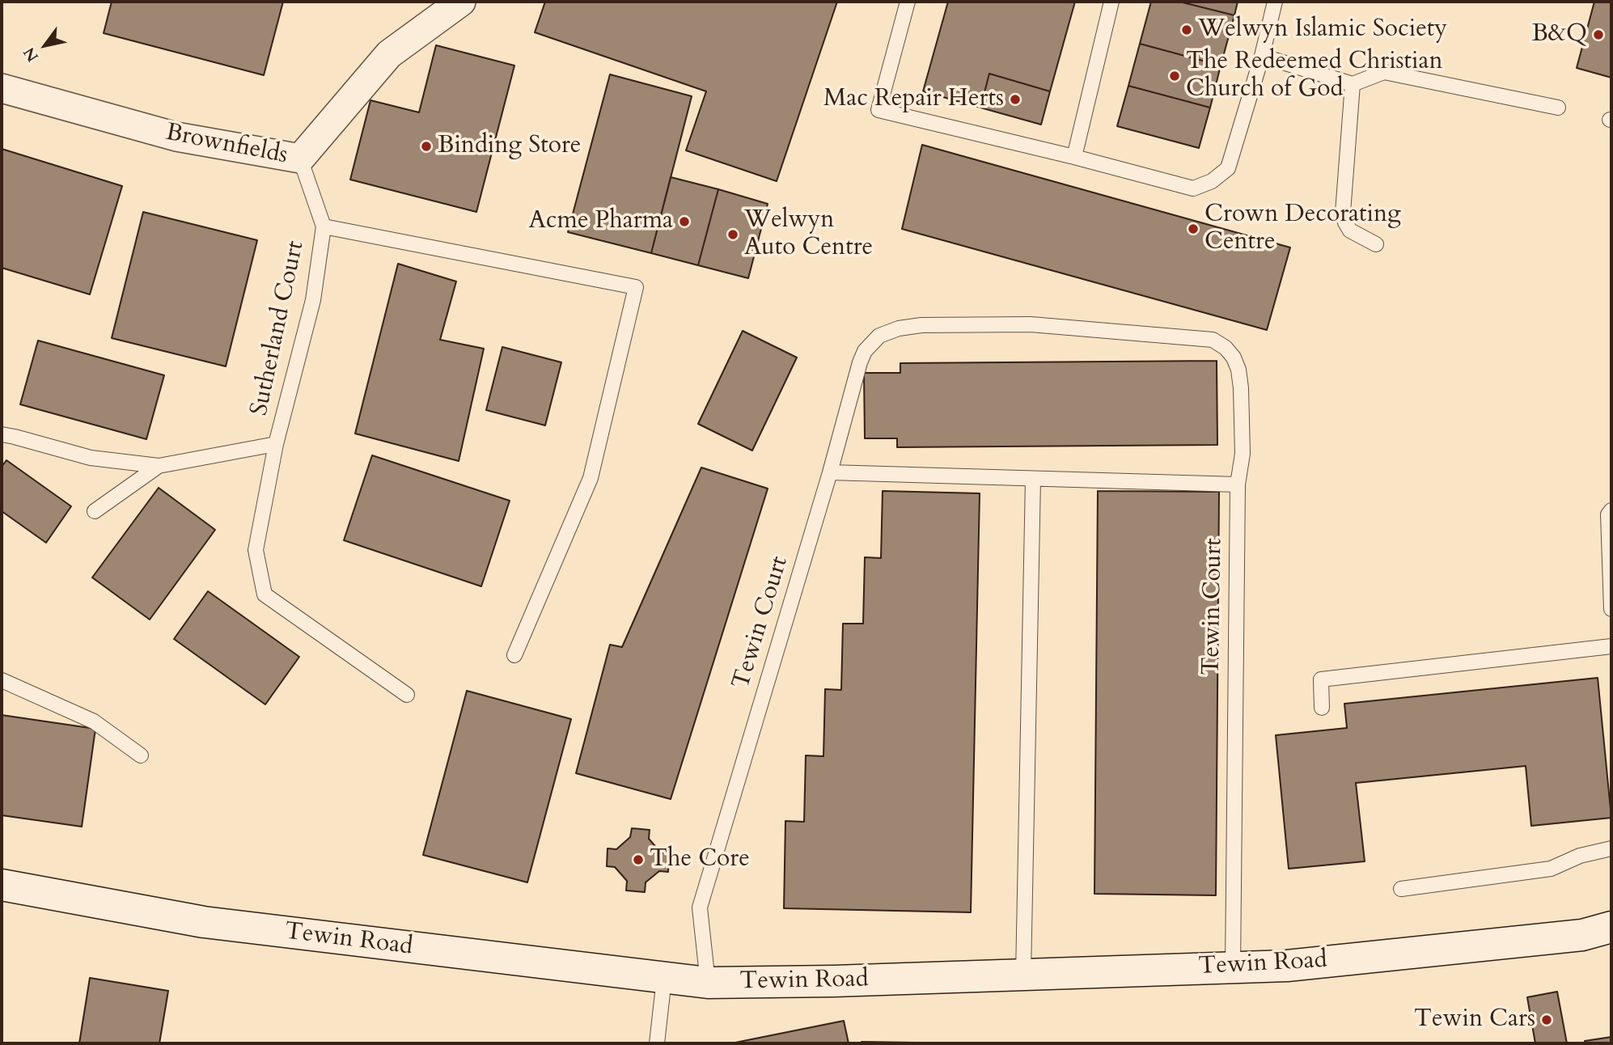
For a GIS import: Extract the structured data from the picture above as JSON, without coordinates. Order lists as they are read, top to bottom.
{
  "streets": {
    "street": ["Brownfields", "Tewin Road"],
    "lane": ["Sutherland Court", "Tewin Court"]
  },
  "crossings": [
    ["Brownfields", "Sutherland Court"],
    ["Tewin Court", "Tewin Road"]
  ],
  "places": [
    "Welwyn Islamic Society",
    "B&Q",
    "The Redeemed Christian Church of God",
    "Mac Repair Herts",
    "Binding Store",
    "Acme Pharma",
    "Crown Decorating Centre",
    "Welwyn Auto Centre",
    "The Core",
    "Tewin Cars"
  ],
  "north": "bottom left"
}
